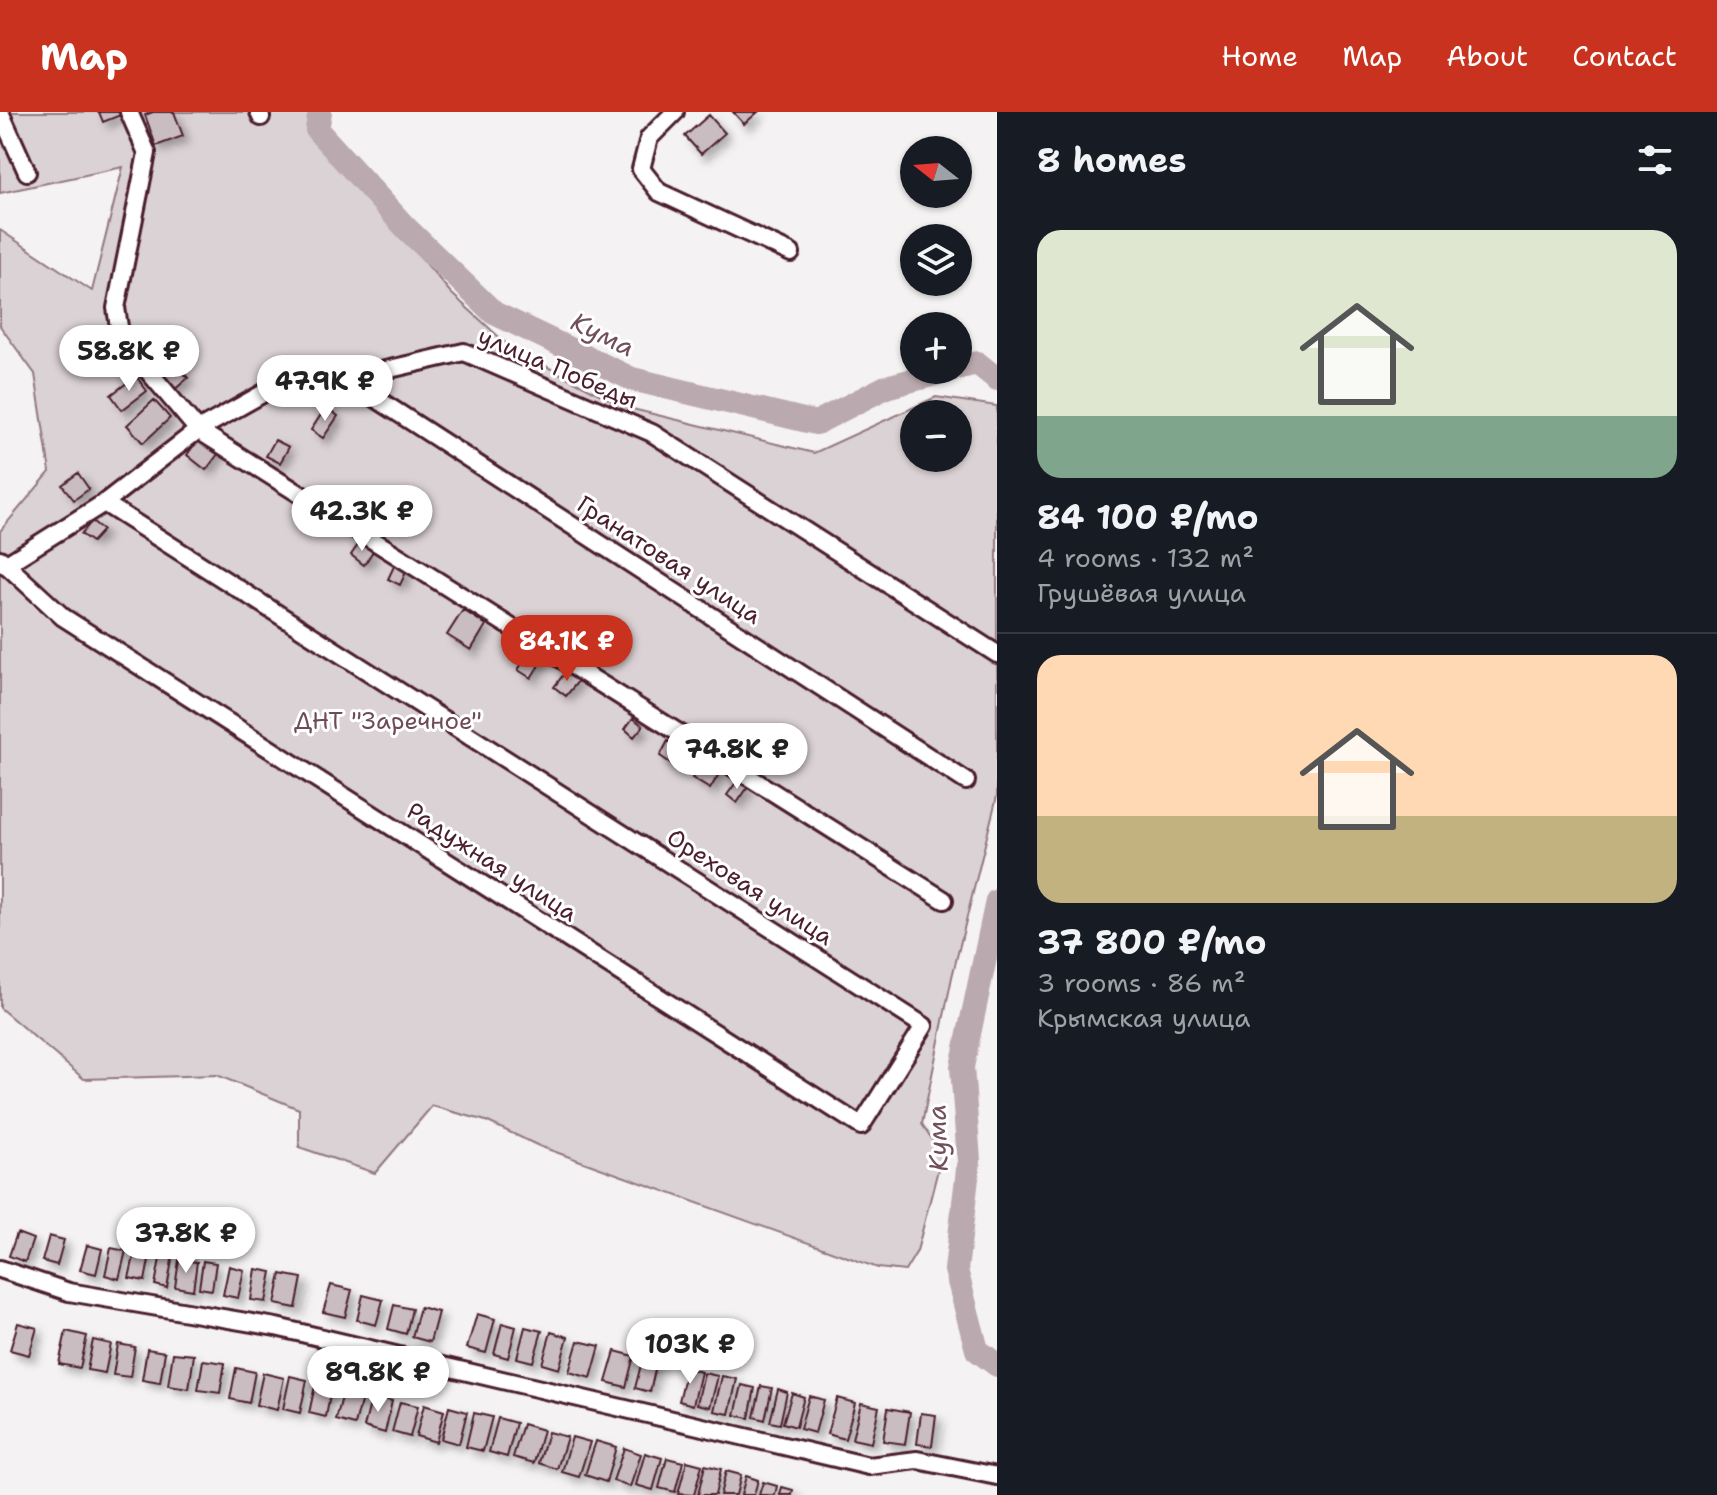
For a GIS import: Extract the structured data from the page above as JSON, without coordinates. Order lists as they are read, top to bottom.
{
  "streets": {
    "street": [
      "улица Победы",
      "Гранатовая улица",
      "Радужная улица",
      "Ореховая улица"
    ]
  },
  "crossings": [
    ["улица Победы", "Гранатовая улица"],
    ["улица Победы", "Радужная улица"],
    ["улица Победы", "Ореховая улица"],
    ["Радужная улица", "Ореховая улица"]
  ],
  "water": ["Кума"],
  "parks": ["ДНТ \"Заречное\""],
  "north": "left",
  "page": {
    "header": "Map",
    "nav": [
      "Home",
      "Map",
      "About",
      "Contact"
    ],
    "heading": "8 homes",
    "map_buttons": ["+", "−"],
    "list": [
      {
        "name": "84 100 ₽/mo",
        "note": "4 rooms · 132 m² · Грушёвая улица"
      },
      {
        "name": "37 800 ₽/mo",
        "note": "3 rooms · 86 m² · Крымская улица"
      }
    ],
    "price": [
      "58.8K ₽",
      "47.9K ₽",
      "42.3K ₽",
      "84.1K ₽",
      "74.8K ₽",
      "37.8K ₽",
      "103K ₽",
      "89.8K ₽"
    ]
  }
}
